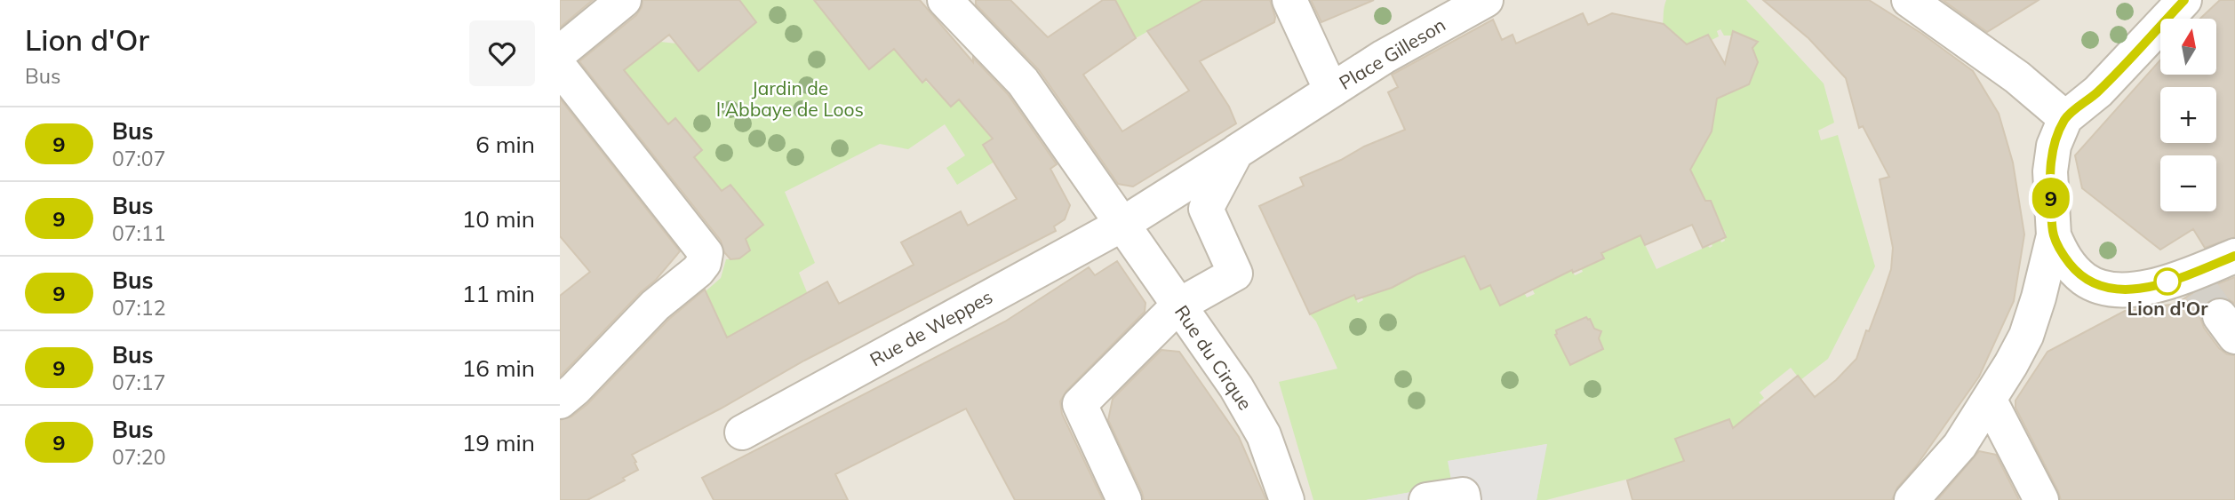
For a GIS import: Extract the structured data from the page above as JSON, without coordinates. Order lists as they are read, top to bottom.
{
  "streets": {
    "street": ["Place Gilleson", "Rue de Weppes", "Rue du Cirque"]
  },
  "crossings": [
    ["Place Gilleson", "Rue de Weppes"],
    ["Place Gilleson", "Rue du Cirque"],
    ["Rue de Weppes", "Rue du Cirque"]
  ],
  "parks": ["Jardin de l'Abbaye de Loos"],
  "places": ["Lion d'Or"],
  "lines": ["bus line 9"],
  "north": "top",
  "page": {
    "heading": ["Lion d'Or", "Bus"],
    "on_map": "9",
    "map_buttons": ["+", "−"],
    "list": [
      {
        "mark": "9",
        "name": "Bus",
        "note": "07:07",
        "value": "6 min"
      },
      {
        "mark": "9",
        "name": "Bus",
        "note": "07:11",
        "value": "10 min"
      },
      {
        "mark": "9",
        "name": "Bus",
        "note": "07:12",
        "value": "11 min"
      },
      {
        "mark": "9",
        "name": "Bus",
        "note": "07:17",
        "value": "16 min"
      },
      {
        "mark": "9",
        "name": "Bus",
        "note": "07:20",
        "value": "19 min"
      }
    ]
  }
}
